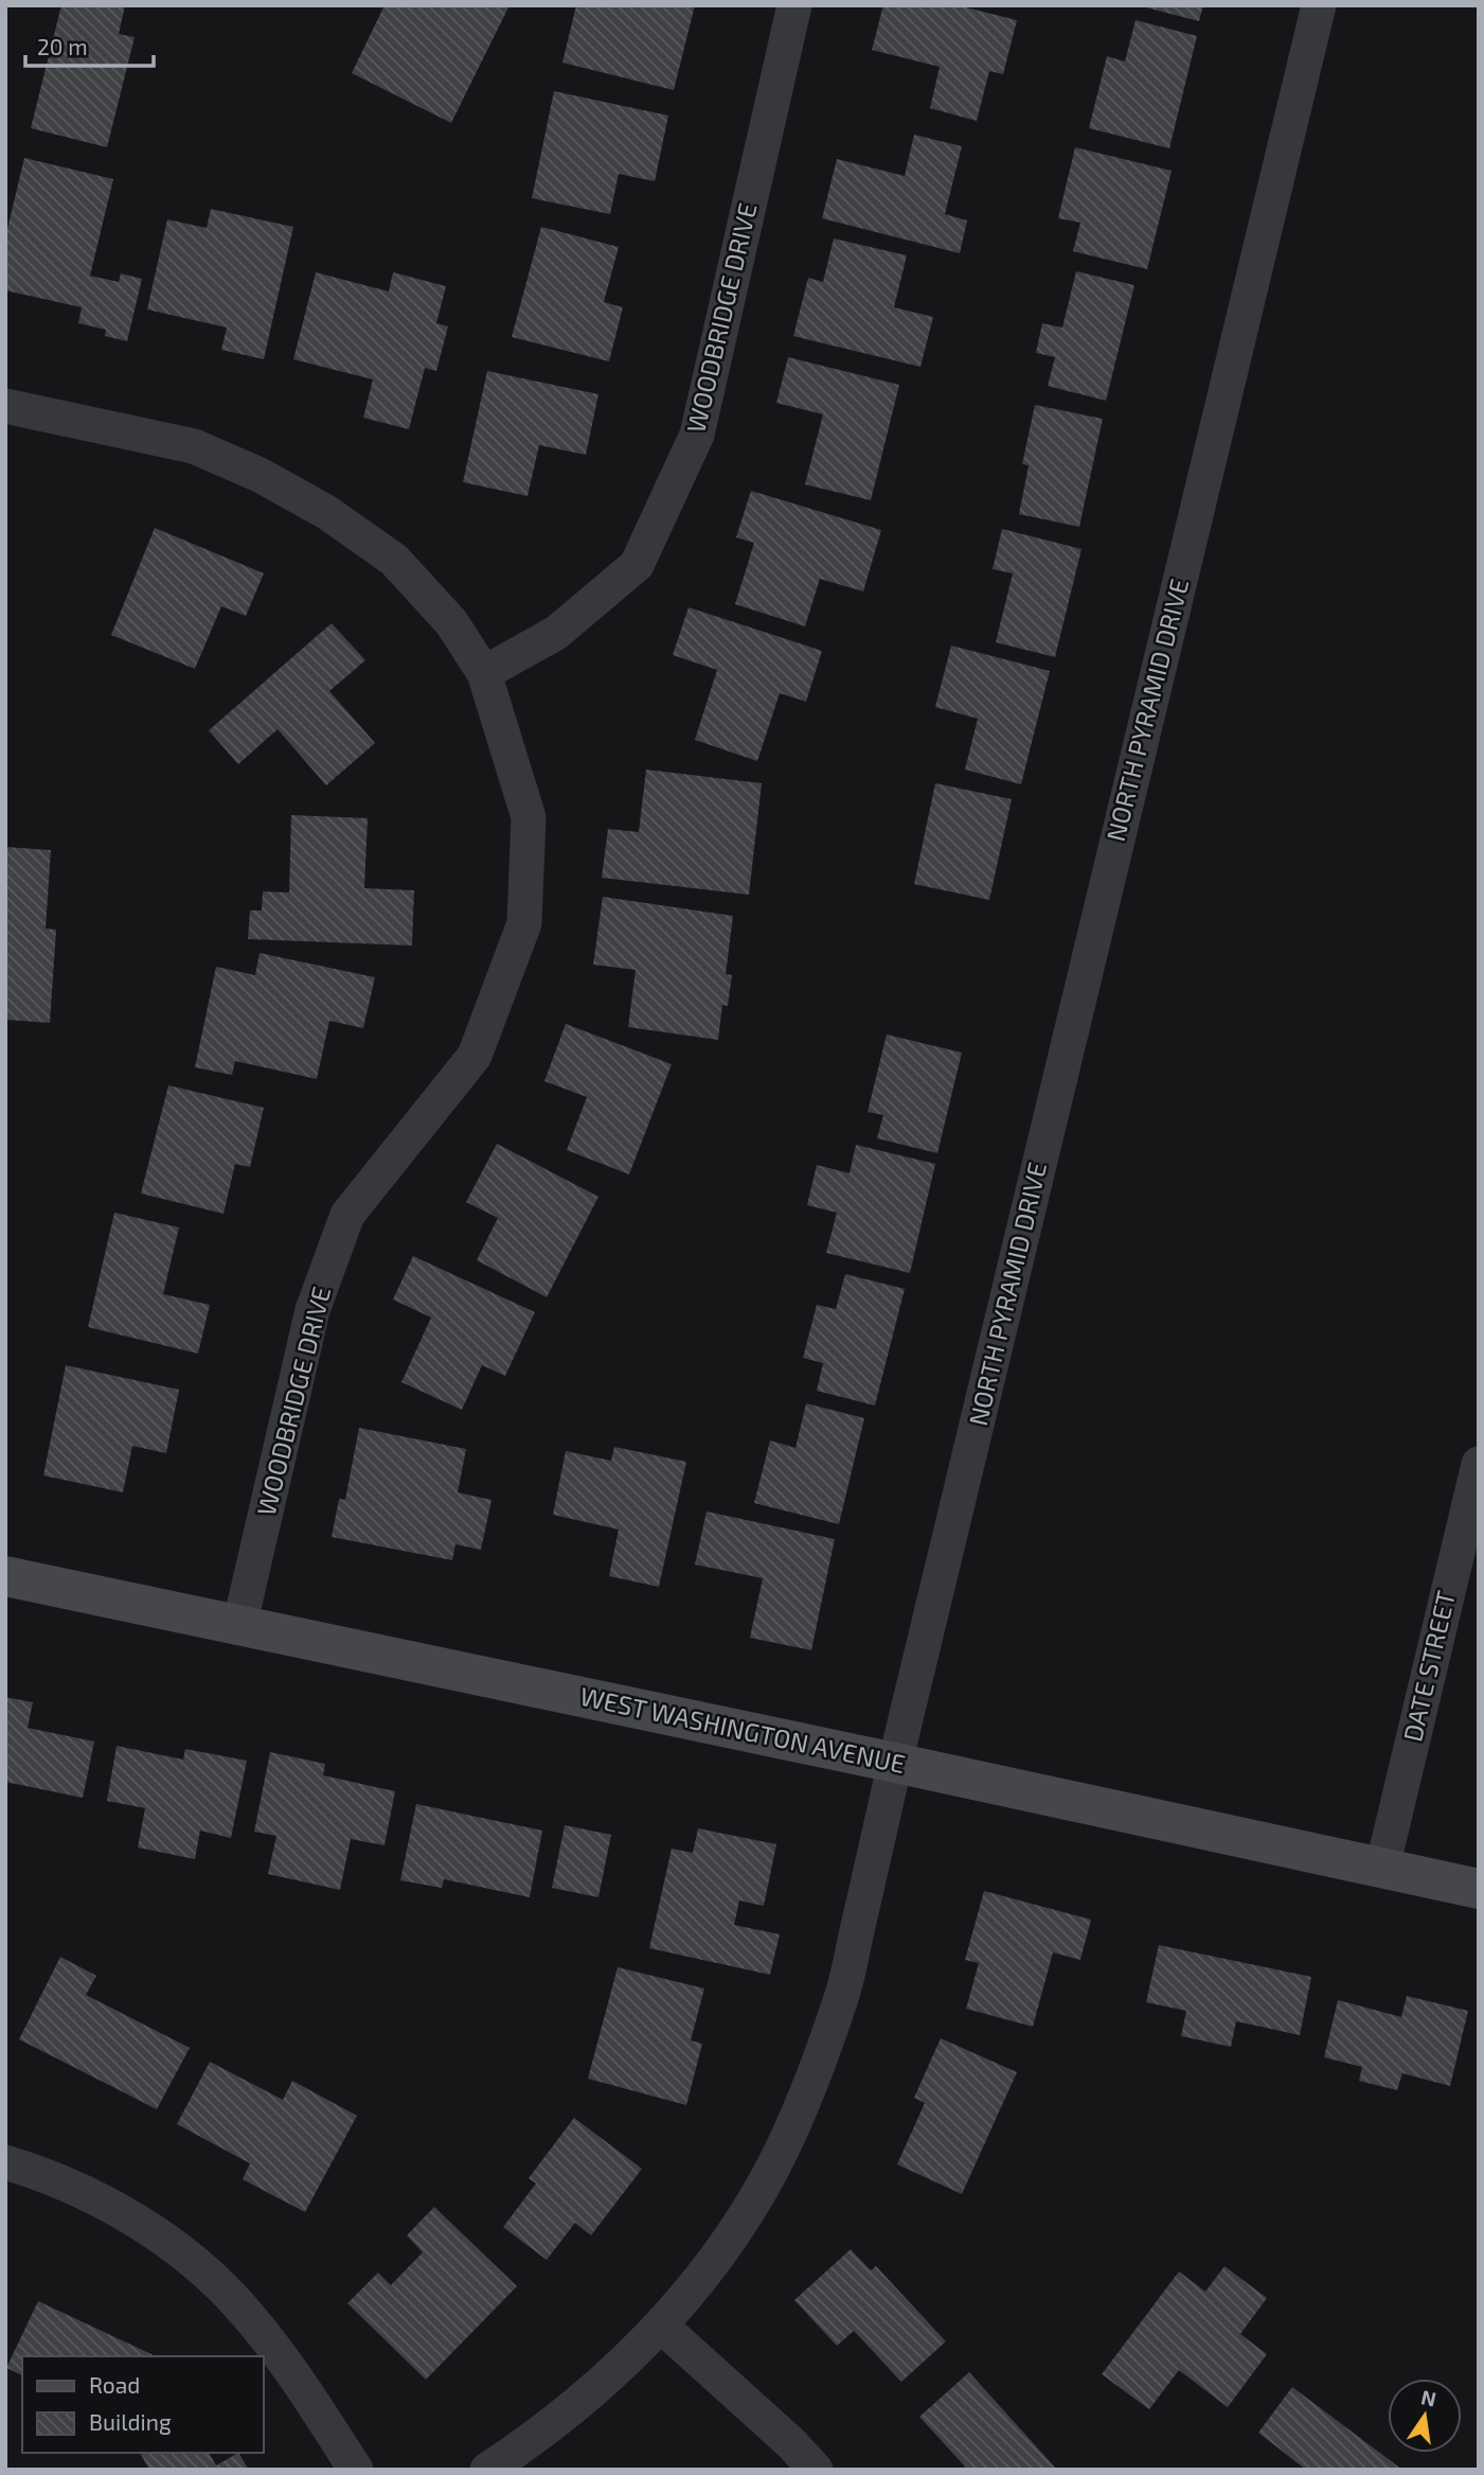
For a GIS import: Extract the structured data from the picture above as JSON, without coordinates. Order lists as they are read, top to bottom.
{
  "streets": {
    "main road": ["WEST WASHINGTON AVENUE"],
    "street": ["WOODBRIDGE DRIVE", "NORTH PYRAMID DRIVE", "DATE STREET"]
  },
  "crossings": [
    ["WOODBRIDGE DRIVE", "WEST WASHINGTON AVENUE"],
    ["NORTH PYRAMID DRIVE", "WEST WASHINGTON AVENUE"],
    ["DATE STREET", "WEST WASHINGTON AVENUE"]
  ],
  "legend": ["Road", "Building"],
  "scale_bar": "20 m",
  "north": "top"
}
